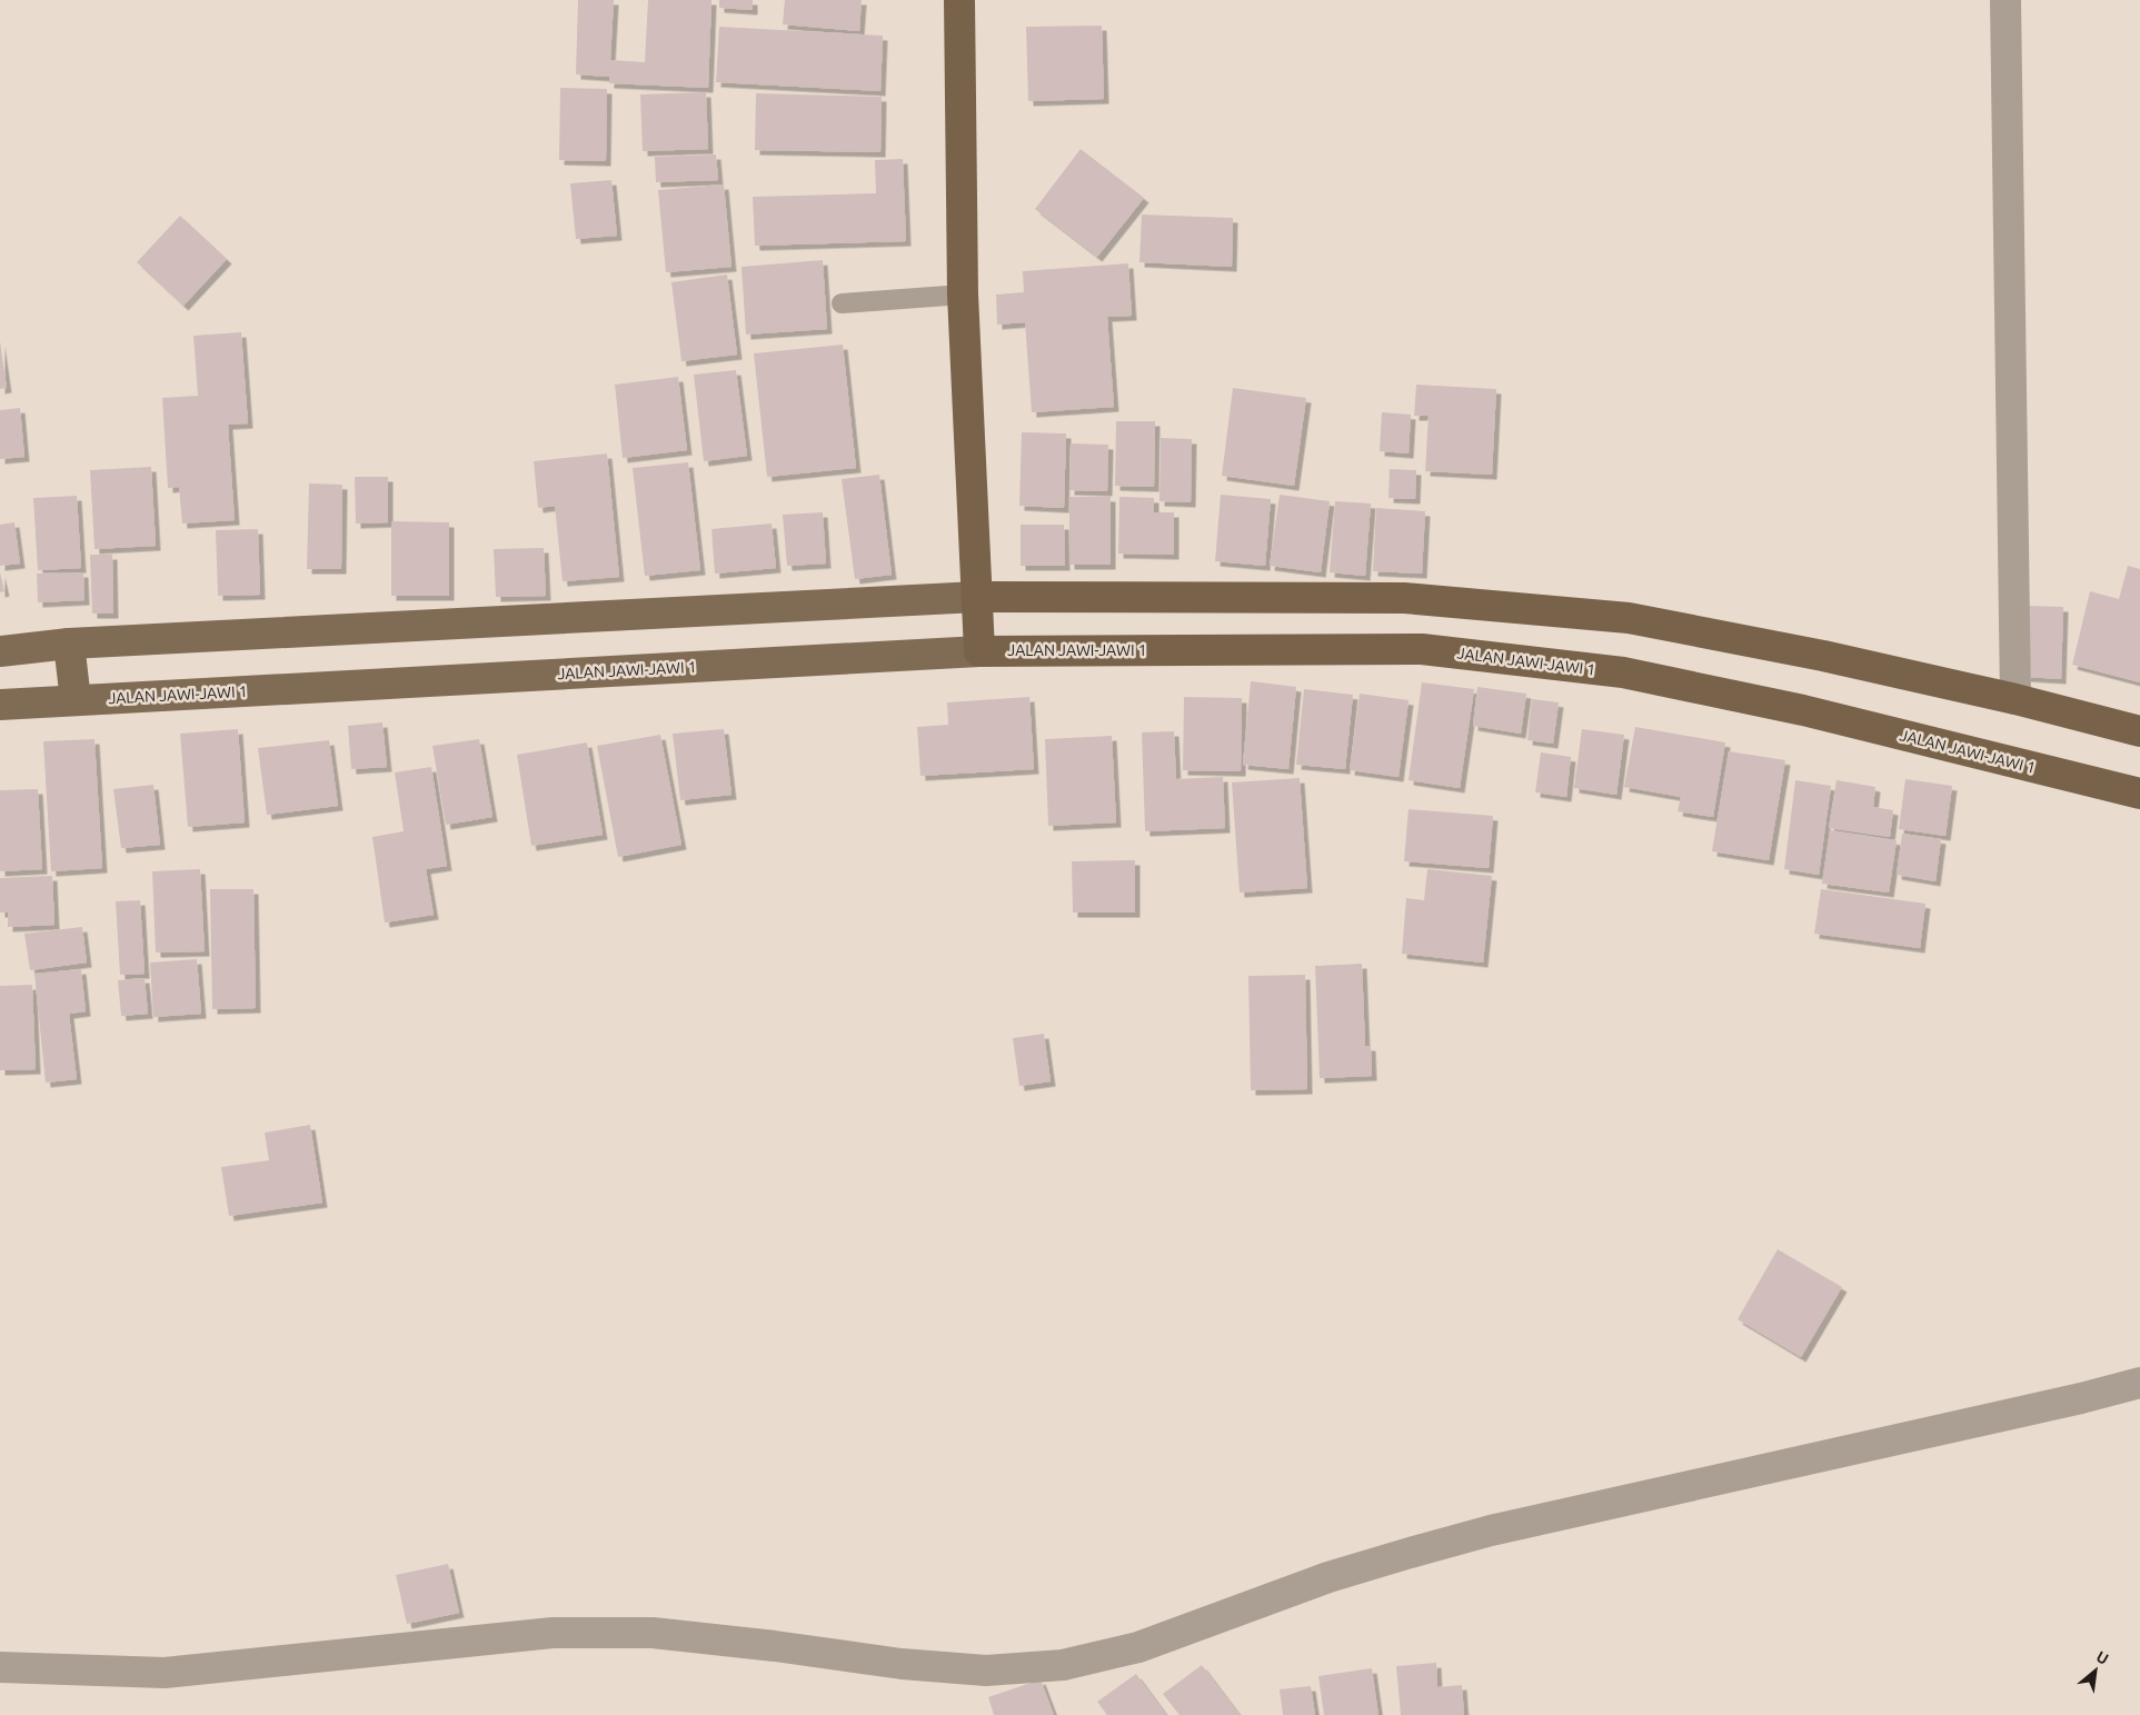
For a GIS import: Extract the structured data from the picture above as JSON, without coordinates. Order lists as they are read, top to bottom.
{
  "streets": {
    "highway": ["JALAN JAWI-JAWI 1"]
  },
  "north": "top right"
}
